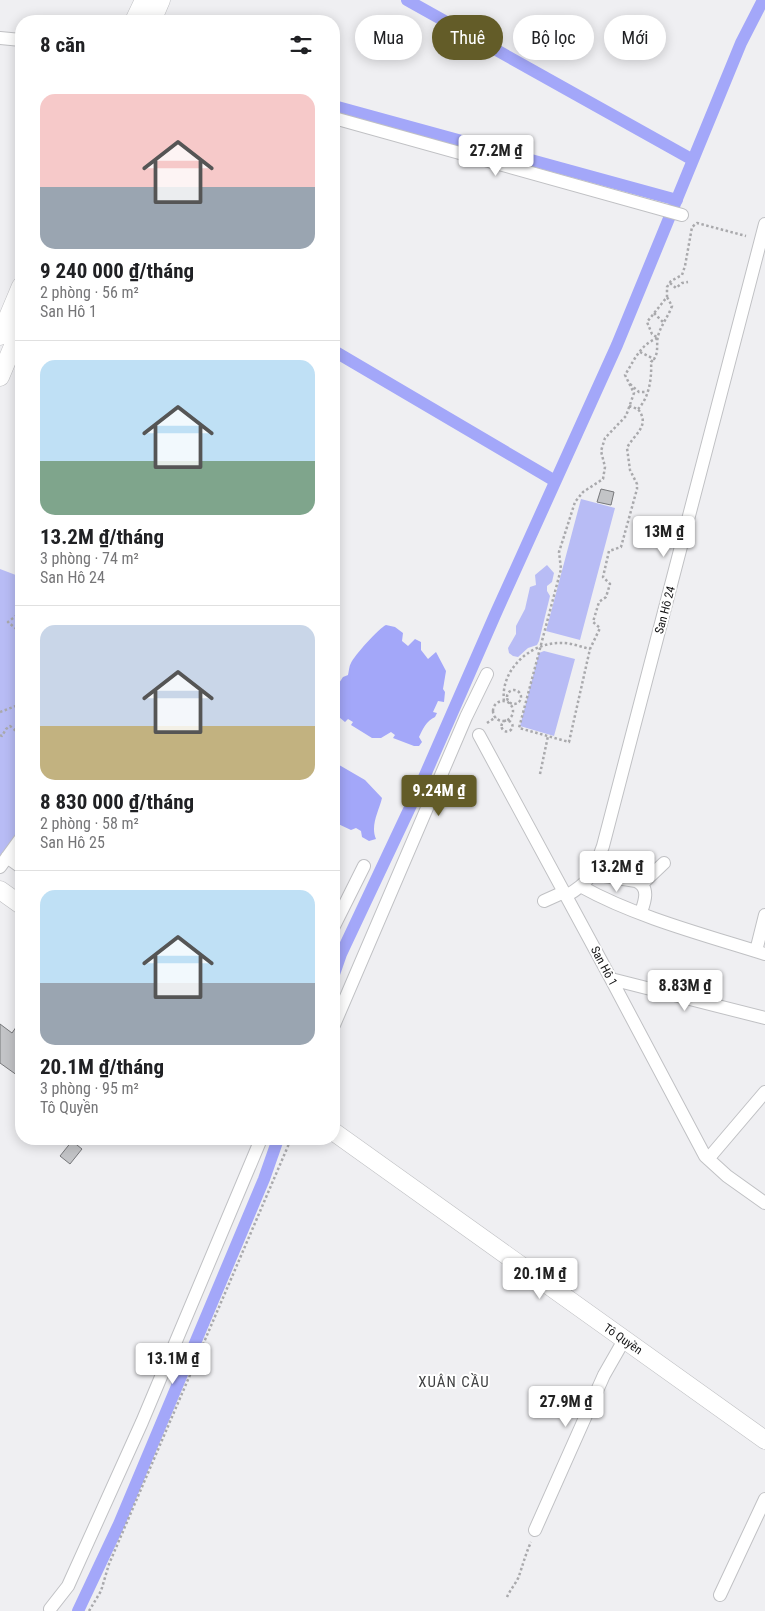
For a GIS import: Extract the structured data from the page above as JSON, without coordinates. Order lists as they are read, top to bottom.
{
  "streets": {
    "main road": ["Tô Quyền"],
    "street": ["San Hô 24", "San Hô 1"]
  },
  "crossings": [
    ["San Hô 24", "San Hô 1"]
  ],
  "districts": ["XUÂN CẦU"],
  "page": {
    "chip": [
      "Mua",
      "Thuê",
      "Bộ lọc",
      "Mới"
    ],
    "heading": "8 căn",
    "list": [
      {
        "name": "9 240 000 ₫/tháng",
        "note": "2 phòng · 56 m² · San Hô 1"
      },
      {
        "name": "13.2M ₫/tháng",
        "note": "3 phòng · 74 m² · San Hô 24"
      },
      {
        "name": "8 830 000 ₫/tháng",
        "note": "2 phòng · 58 m² · San Hô 25"
      },
      {
        "name": "20.1M ₫/tháng",
        "note": "3 phòng · 95 m² · Tô Quyền"
      }
    ],
    "price": [
      "27.2M ₫",
      "13M ₫",
      "9.24M ₫",
      "13.2M ₫",
      "8.83M ₫",
      "20.1M ₫",
      "13.1M ₫",
      "27.9M ₫"
    ]
  }
}
